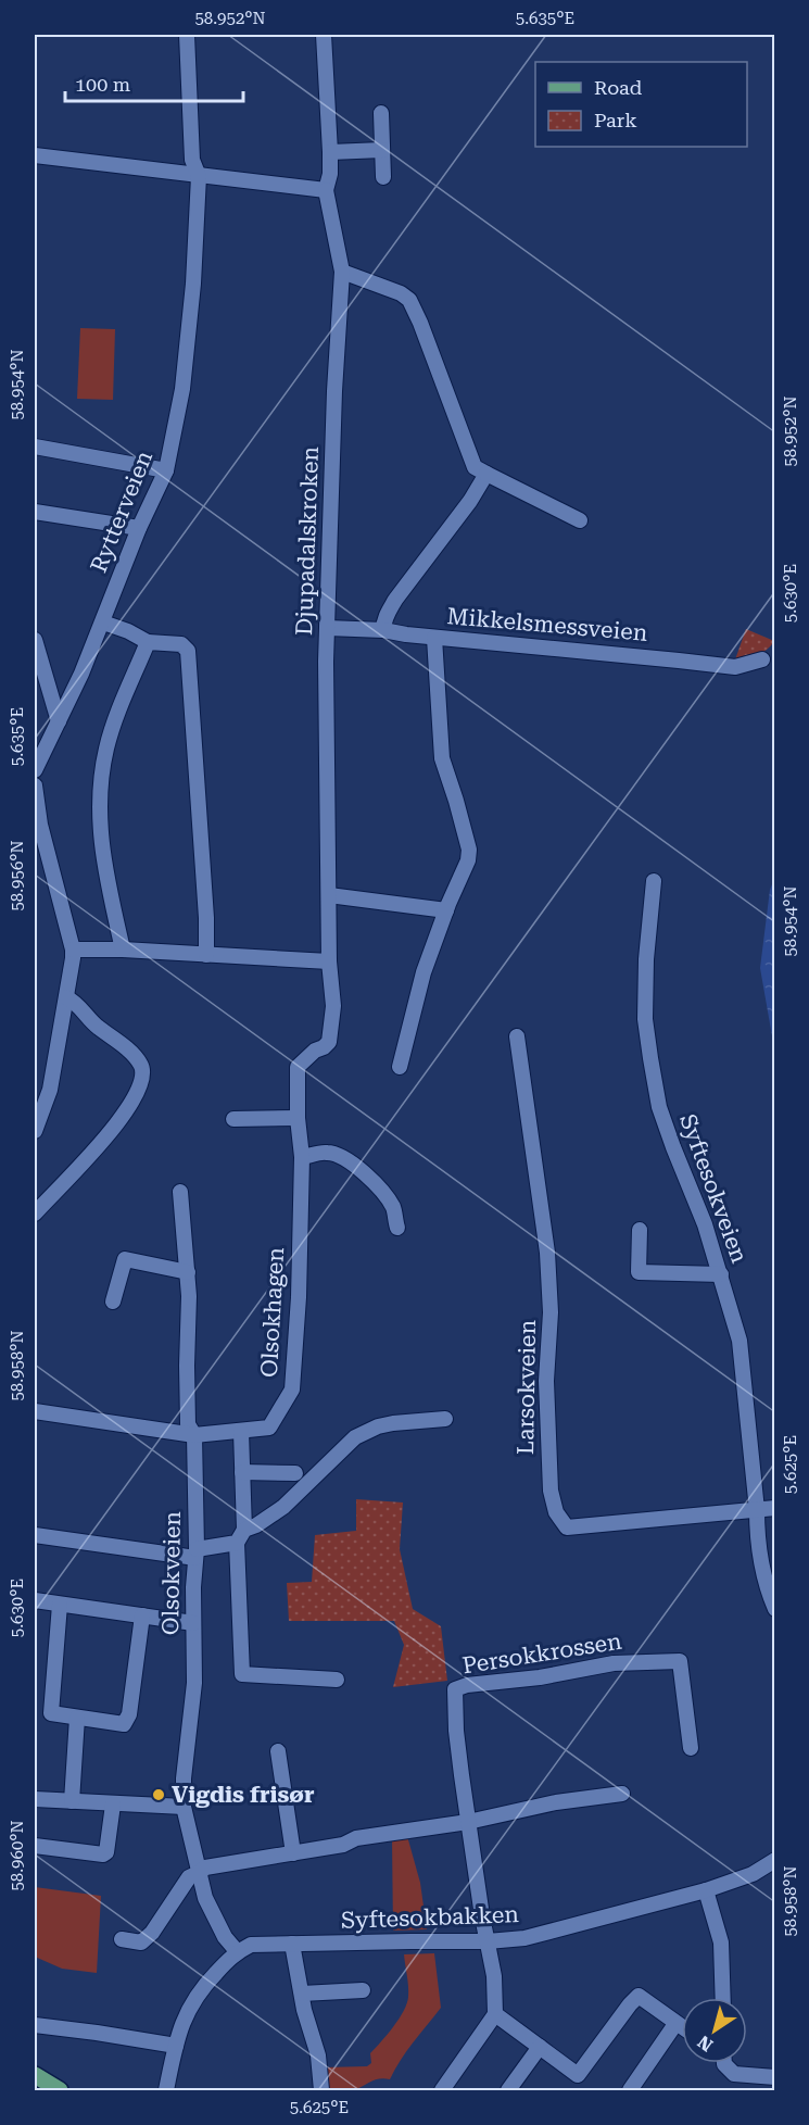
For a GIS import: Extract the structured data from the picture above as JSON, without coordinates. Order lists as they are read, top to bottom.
{
  "streets": {
    "street": [
      "Rytterveien",
      "Djupadalskroken",
      "Mikkelsmessveien",
      "Syftesokveien",
      "Olsokhagen",
      "Larsokveien",
      "Olsokveien",
      "Persokkrossen",
      "Syftesokbakken"
    ]
  },
  "crossings": [
    ["Djupadalskroken", "Mikkelsmessveien"],
    ["Djupadalskroken", "Olsokhagen"],
    ["Syftesokveien", "Larsokveien"],
    ["Olsokhagen", "Olsokveien"],
    ["Olsokveien", "Syftesokbakken"],
    ["Persokkrossen", "Syftesokbakken"]
  ],
  "places": ["Vigdis frisør"],
  "legend": ["Road", "Park"],
  "scale_bar": "100 m",
  "north": "bottom left",
  "coordinates": [
    "58.952°N",
    "5.635°E",
    "58.954°N",
    "5.630°E",
    "58.956°N",
    "58.958°N",
    "5.625°E",
    "58.960°N"
  ]
}
